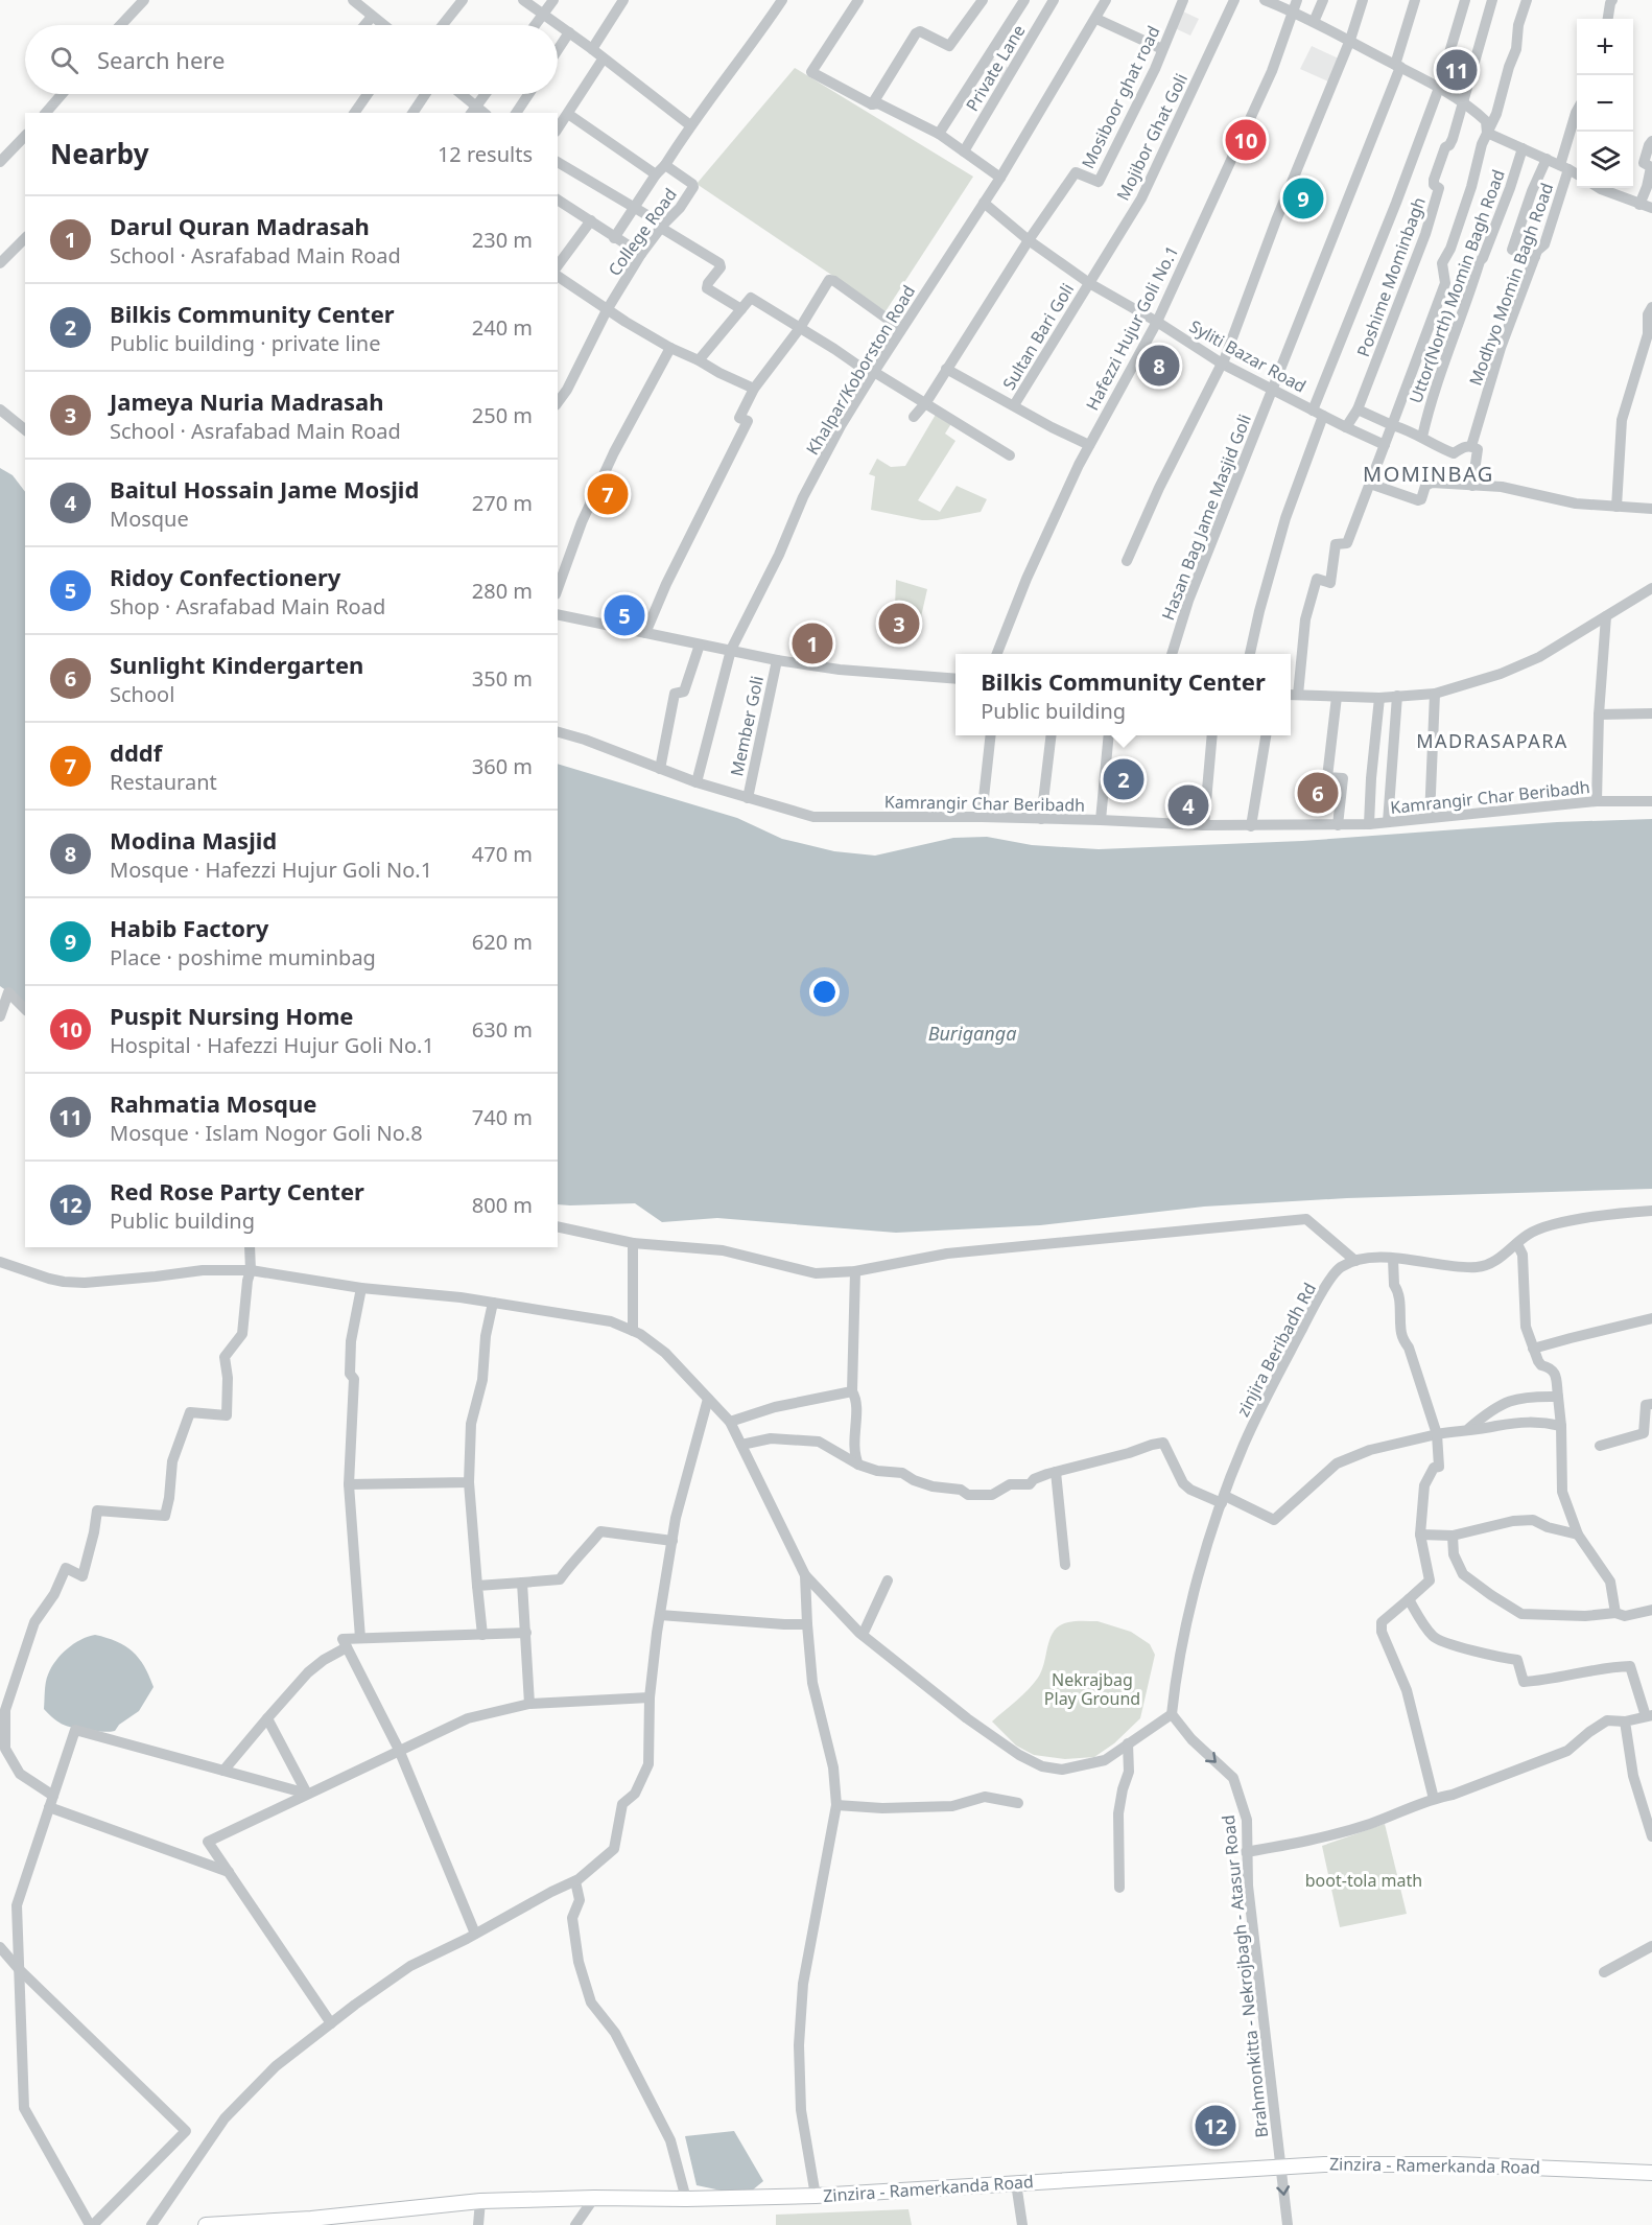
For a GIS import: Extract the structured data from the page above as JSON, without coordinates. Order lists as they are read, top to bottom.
{
  "streets": {
    "main road": ["Zinzira - Ramerkanda Road"],
    "street": [
      "Private Lane",
      "Mosiboor ghat road",
      "Mojibor Ghat Goli",
      "College Road",
      "Poshime Mominbagh",
      "Modhyo Momin Bagh Road",
      "Uttor(North) Momin Bagh Road",
      "Hafezzi Hujur Goli No.1",
      "Sultan Bari Goli",
      "Syliti Bazar Road",
      "Khalpar/Koborston Road",
      "Hasan Bag Jame Masjid Goli",
      "Member Goli",
      "Kamrangir Char Beribadh",
      "zinjira Beribadh Rd",
      "Brahmonkitta - Nekrojbagh - Atasur Road"
    ]
  },
  "crossings": [
    ["Mosiboor ghat road", "Syliti Bazar Road"],
    ["Mojibor Ghat Goli", "Sultan Bari Goli"],
    ["Mojibor Ghat Goli", "Syliti Bazar Road"],
    ["Poshime Mominbagh", "Syliti Bazar Road"],
    ["Hafezzi Hujur Goli No.1", "Syliti Bazar Road"],
    ["Sultan Bari Goli", "Syliti Bazar Road"],
    ["Syliti Bazar Road", "Khalpar/Koborston Road"],
    ["Syliti Bazar Road", "Hasan Bag Jame Masjid Goli"],
    ["Khalpar/Koborston Road", "Kamrangir Char Beribadh"],
    ["Member Goli", "Kamrangir Char Beribadh"],
    ["zinjira Beribadh Rd", "Brahmonkitta - Nekrojbagh - Atasur Road"],
    ["Brahmonkitta - Nekrojbagh - Atasur Road", "Zinzira - Ramerkanda Road"]
  ],
  "one_way": ["Brahmonkitta - Nekrojbagh - Atasur Road"],
  "districts": ["MOMINBAG", "MADRASAPARA"],
  "water": ["Buriganga"],
  "parks": ["Nekrajbag Play Ground", "boot-tola math"],
  "page": {
    "map_buttons": ["+", "−"],
    "search": "Search here",
    "pins": [
      "11",
      "10",
      "9",
      "8",
      "7",
      "5",
      "3",
      "1",
      "2",
      "6",
      "4",
      "12"
    ],
    "heading": ["Nearby", "12 results"],
    "list": [
      {
        "mark": "1",
        "name": "Darul Quran Madrasah",
        "note": "School · Asrafabad Main Road",
        "value": "230 m"
      },
      {
        "mark": "2",
        "name": "Bilkis Community Center",
        "note": "Public building · private line",
        "value": "240 m"
      },
      {
        "mark": "3",
        "name": "Jameya Nuria Madrasah",
        "note": "School · Asrafabad Main Road",
        "value": "250 m"
      },
      {
        "mark": "4",
        "name": "Baitul Hossain Jame Mosjid",
        "note": "Mosque",
        "value": "270 m"
      },
      {
        "mark": "5",
        "name": "Ridoy Confectionery",
        "note": "Shop · Asrafabad Main Road",
        "value": "280 m"
      },
      {
        "mark": "6",
        "name": "Sunlight Kindergarten",
        "note": "School",
        "value": "350 m"
      },
      {
        "mark": "7",
        "name": "dddf",
        "note": "Restaurant",
        "value": "360 m"
      },
      {
        "mark": "8",
        "name": "Modina Masjid",
        "note": "Mosque · Hafezzi Hujur Goli No.1",
        "value": "470 m"
      },
      {
        "mark": "9",
        "name": "Habib Factory",
        "note": "Place · poshime muminbag",
        "value": "620 m"
      },
      {
        "mark": "10",
        "name": "Puspit Nursing Home",
        "note": "Hospital · Hafezzi Hujur Goli No.1",
        "value": "630 m"
      },
      {
        "mark": "11",
        "name": "Rahmatia Mosque",
        "note": "Mosque · Islam Nogor Goli No.8",
        "value": "740 m"
      },
      {
        "mark": "12",
        "name": "Red Rose Party Center",
        "note": "Public building",
        "value": "800 m"
      }
    ],
    "popup": ["Bilkis Community Center", "Public building"]
  }
}
